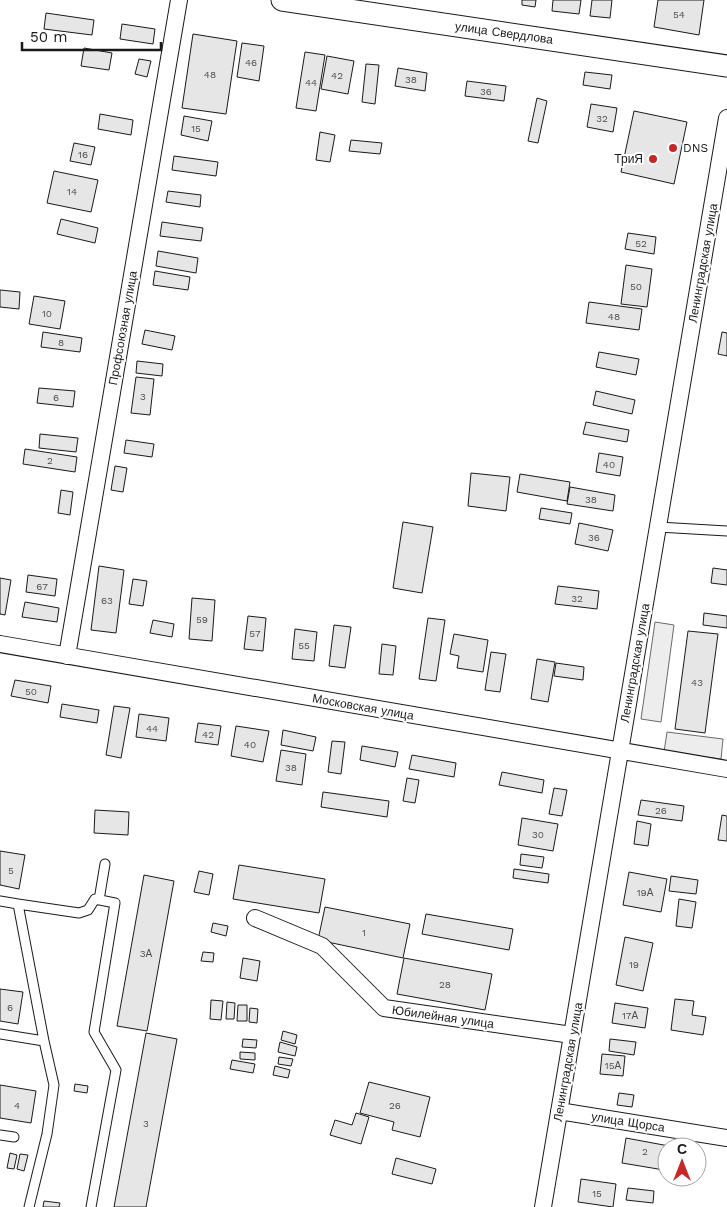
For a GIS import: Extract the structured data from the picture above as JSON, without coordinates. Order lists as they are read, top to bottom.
{
  "streets": {
    "street": [
      "улица Свердлова",
      "Ленинградская улица",
      "Профсоюзная улица",
      "Московская улица",
      "Юбилейная улица",
      "улица Щорса"
    ]
  },
  "crossings": [
    ["Ленинградская улица", "Московская улица"],
    ["Ленинградская улица", "Юбилейная улица"],
    ["Ленинградская улица", "улица Щорса"],
    ["Профсоюзная улица", "Московская улица"]
  ],
  "places": ["DNS", "ТриЯ"],
  "house_numbers": [
    "54",
    "46",
    "48",
    "42",
    "38",
    "44",
    "36",
    "32",
    "15",
    "16",
    "14",
    "52",
    "50",
    "10",
    "48",
    "8",
    "3",
    "6",
    "2",
    "40",
    "38",
    "36",
    "67",
    "32",
    "63",
    "59",
    "57",
    "55",
    "43",
    "50",
    "44",
    "42",
    "40",
    "38",
    "26",
    "30",
    "5",
    "19А",
    "1",
    "3А",
    "19",
    "28",
    "6",
    "17А",
    "15А",
    "4",
    "26",
    "3",
    "2",
    "15"
  ],
  "scale_bar": "50 m",
  "north": "top"
}
